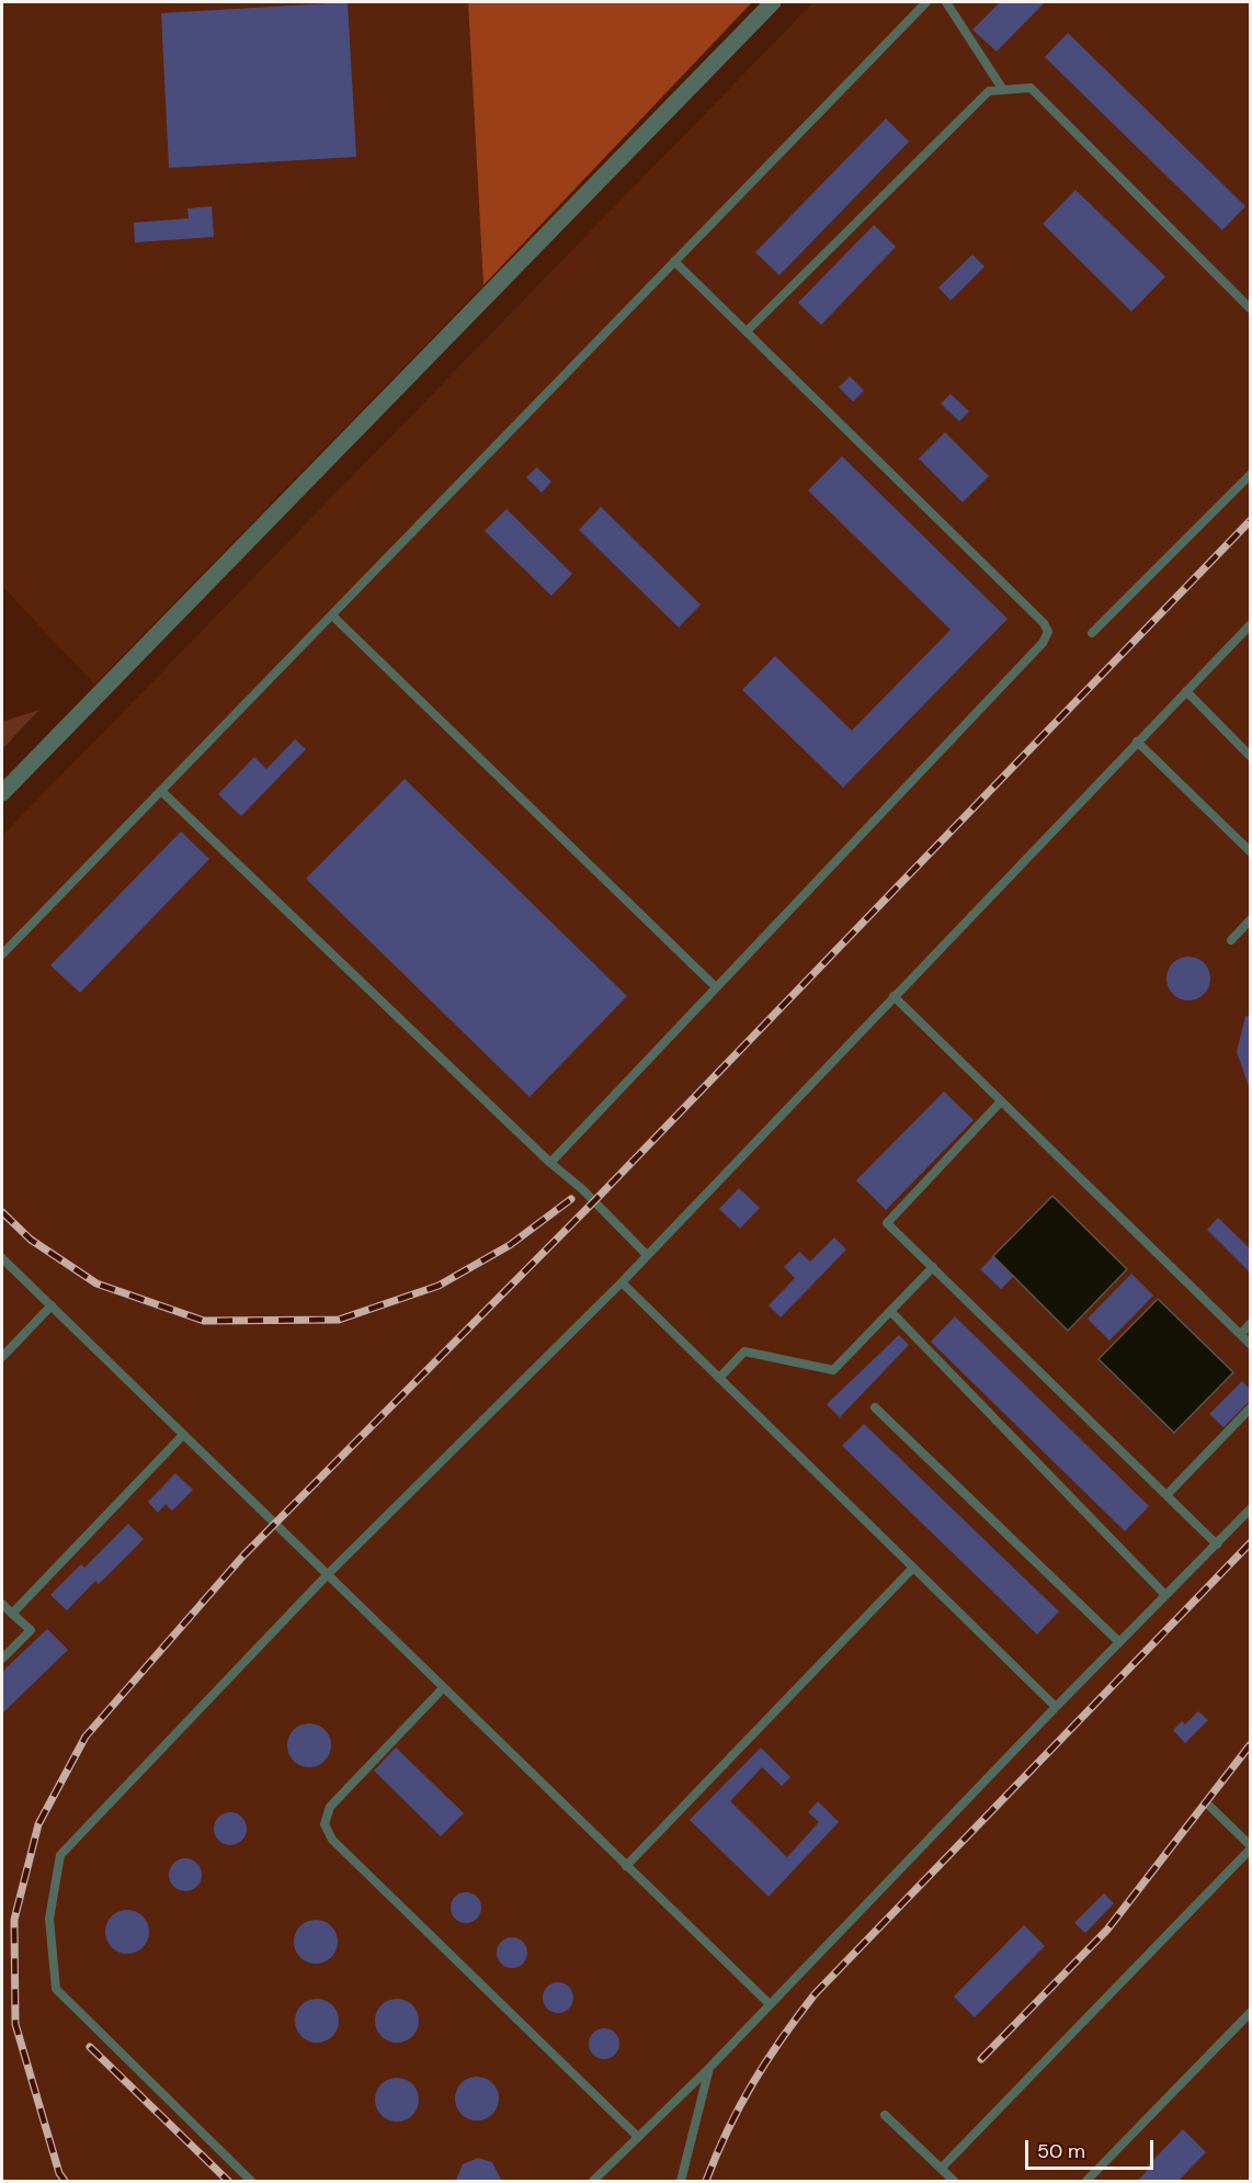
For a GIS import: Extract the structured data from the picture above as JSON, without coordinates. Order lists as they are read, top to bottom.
{
  "scale_bar": "50 m"
}
